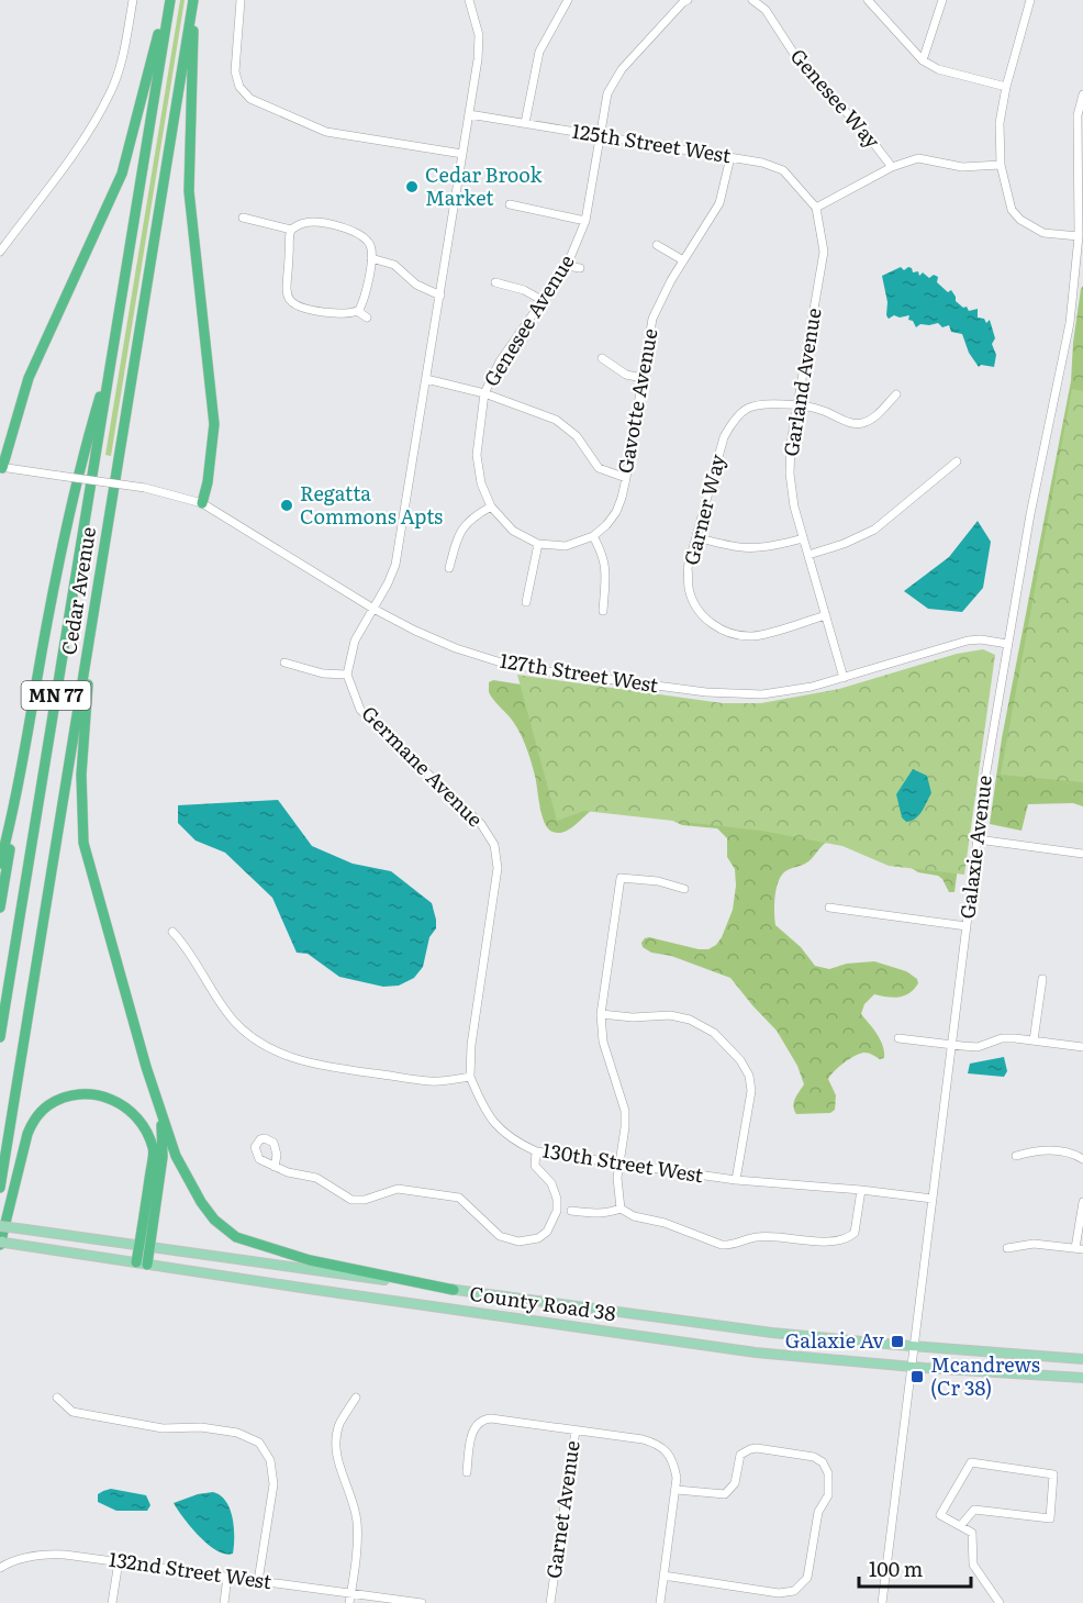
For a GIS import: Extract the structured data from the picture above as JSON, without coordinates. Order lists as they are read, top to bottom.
{
  "streets": {
    "highway": ["Cedar Avenue", "MN 77"],
    "main road": ["County Road 38"],
    "street": [
      "Genesee Way",
      "125th Street West",
      "Genesee Avenue",
      "Garland Avenue",
      "Gavotte Avenue",
      "Garner Way",
      "127th Street West",
      "Germane Avenue",
      "Galaxie Avenue",
      "130th Street West",
      "Garnet Avenue",
      "132nd Street West"
    ]
  },
  "crossings": [
    ["125th Street West", "Genesee Avenue"],
    ["125th Street West", "Garland Avenue"],
    ["125th Street West", "Gavotte Avenue"],
    ["Garland Avenue", "Garner Way"],
    ["Garland Avenue", "127th Street West"],
    ["127th Street West", "Galaxie Avenue"],
    ["Germane Avenue", "130th Street West"],
    ["Galaxie Avenue", "130th Street West"],
    ["Galaxie Avenue", "County Road 38"]
  ],
  "places": {
    "other": ["Cedar Brook Market", "Regatta Commons Apts"],
    "transit": ["Galaxie Av", "Mcandrews (Cr 38)"]
  },
  "scale_bar": "100 m"
}
